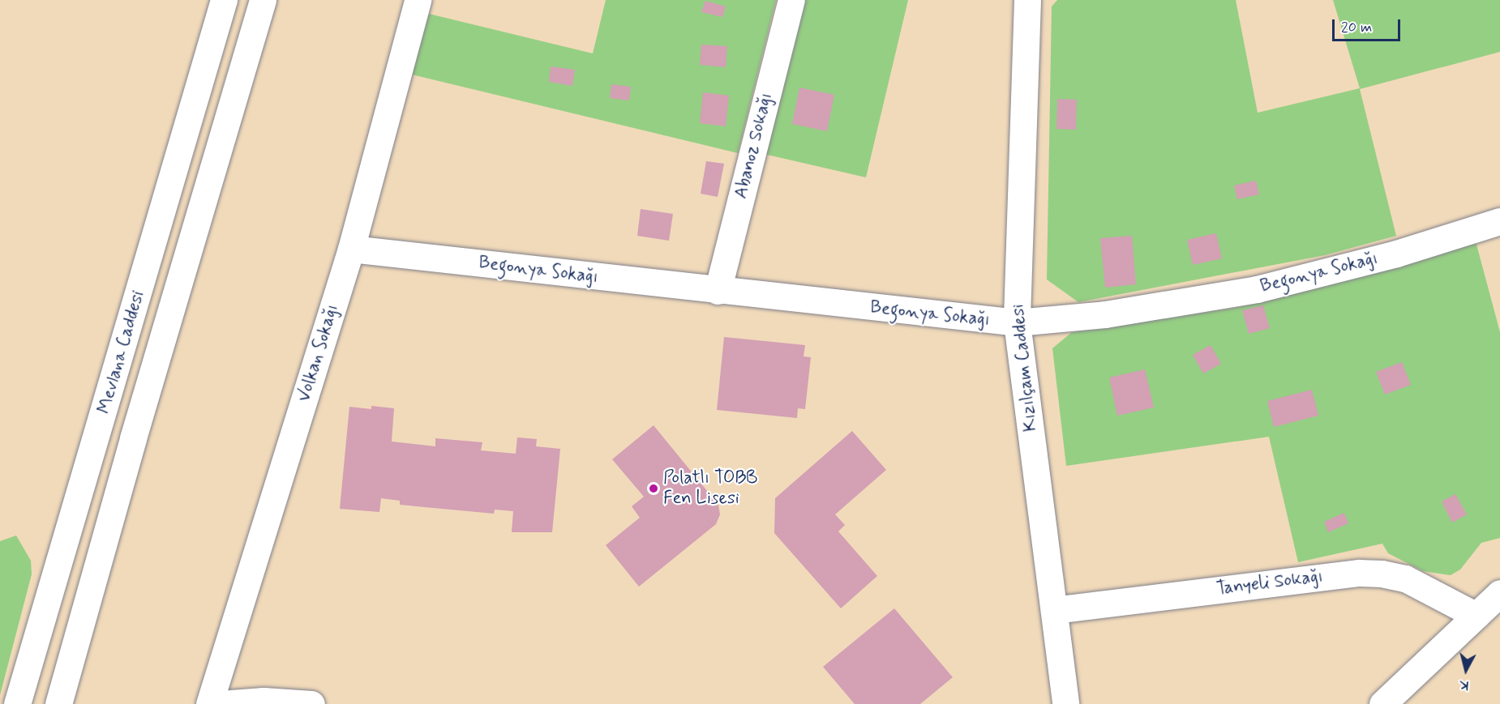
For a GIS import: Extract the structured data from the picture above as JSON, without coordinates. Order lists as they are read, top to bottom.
{
  "streets": {
    "street": [
      "Abanoz Sokağı",
      "Begonya Sokağı",
      "Mevlana Caddesi",
      "Volkan Sokağı",
      "Kızılçam Caddesi",
      "Tanyeli Sokağı"
    ]
  },
  "crossings": [
    ["Abanoz Sokağı", "Begonya Sokağı"],
    ["Begonya Sokağı", "Volkan Sokağı"],
    ["Begonya Sokağı", "Kızılçam Caddesi"],
    ["Kızılçam Caddesi", "Tanyeli Sokağı"]
  ],
  "places": ["Polatlı TOBB Fen Lisesi"],
  "scale_bar": "20 m",
  "north": "bottom"
}
